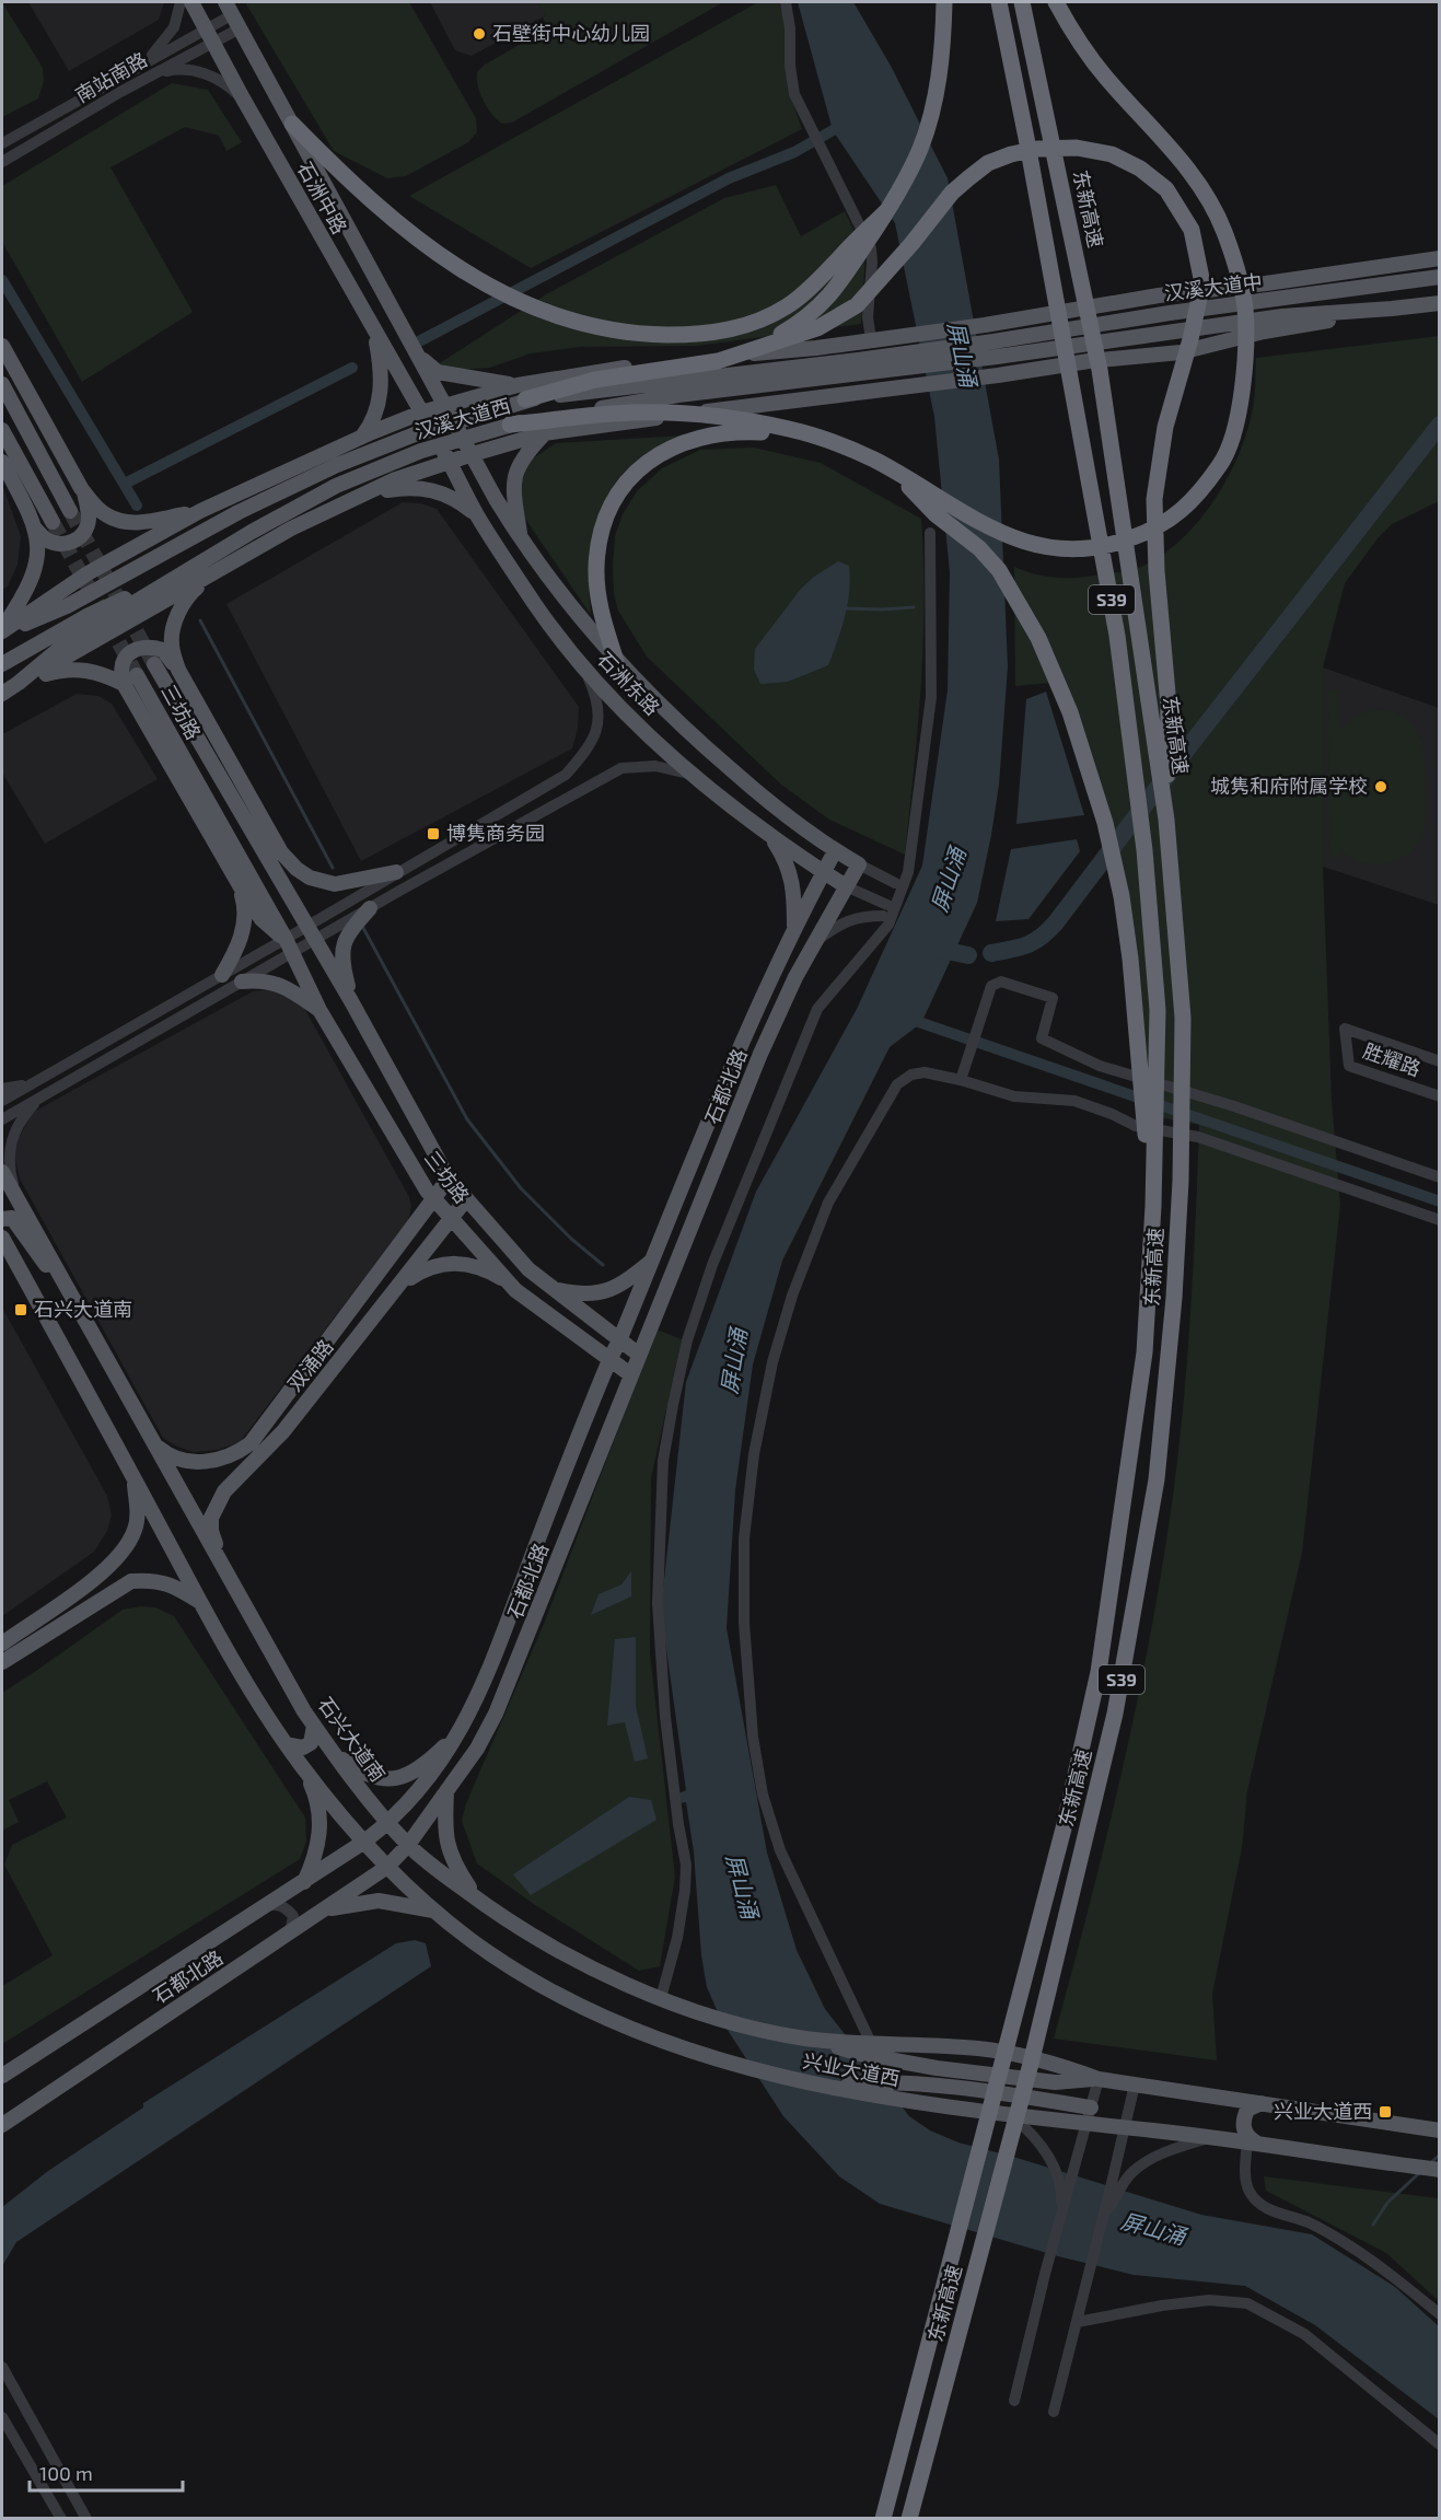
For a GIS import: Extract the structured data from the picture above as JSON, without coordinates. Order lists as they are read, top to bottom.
{
  "streets": {
    "highway": ["东新高速", "S39"],
    "main road": [
      "石洲中路",
      "汉溪大道中",
      "汉溪大道西",
      "石洲东路",
      "三坊路",
      "石都北路",
      "双涌路",
      "石兴大道南",
      "兴业大道西"
    ],
    "street": ["南站南路", "胜耀路"]
  },
  "crossings": [
    ["南站南路", "石洲中路"],
    ["石洲中路", "石洲东路"],
    ["汉溪大道中", "汉溪大道西"],
    ["石洲东路", "石都北路"],
    ["三坊路", "石都北路"],
    ["三坊路", "双涌路"],
    ["石都北路", "石兴大道南"],
    ["石都北路", "兴业大道西"],
    ["双涌路", "石兴大道南"],
    ["石兴大道南", "兴业大道西"]
  ],
  "water": ["屏山涌"],
  "places": {
    "other": ["石壁街中心幼儿园", "城隽和府附属学校"],
    "transit": ["博隽商务园", "石兴大道南", "兴业大道西"]
  },
  "scale_bar": "100 m"
}
